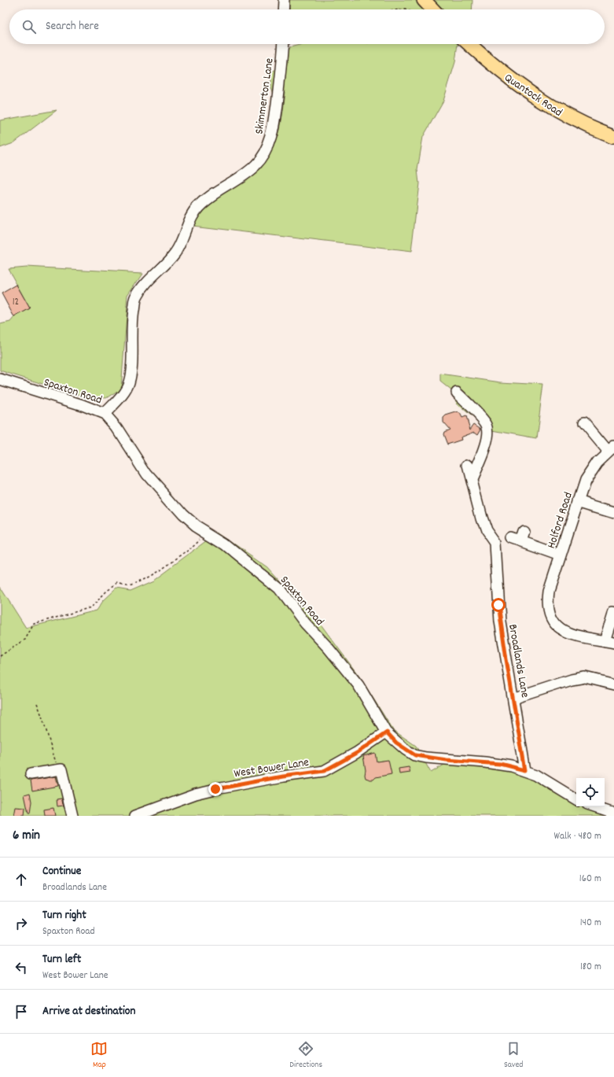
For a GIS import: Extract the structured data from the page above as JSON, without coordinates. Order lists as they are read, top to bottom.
{
  "streets": {
    "main road": ["Quantock Road"],
    "street": [
      "Skimmerton Lane",
      "Spaxton Road",
      "Holford Road",
      "Broadlands Lane",
      "West Bower Lane"
    ]
  },
  "crossings": [
    ["Skimmerton Lane", "Spaxton Road"],
    ["Spaxton Road", "Broadlands Lane"],
    ["Spaxton Road", "West Bower Lane"]
  ],
  "house_numbers": ["12"],
  "page": {
    "search": "Search here",
    "heading": ["6 min", "Walk · 480 m"],
    "list": [
      ["Continue", "Broadlands Lane", "160 m"],
      ["Turn right", "Spaxton Road", "140 m"],
      ["Turn left", "West Bower Lane", "180 m"],
      "Arrive at destination"
    ],
    "nav": ["Map", "Directions", "Saved"]
  }
}
